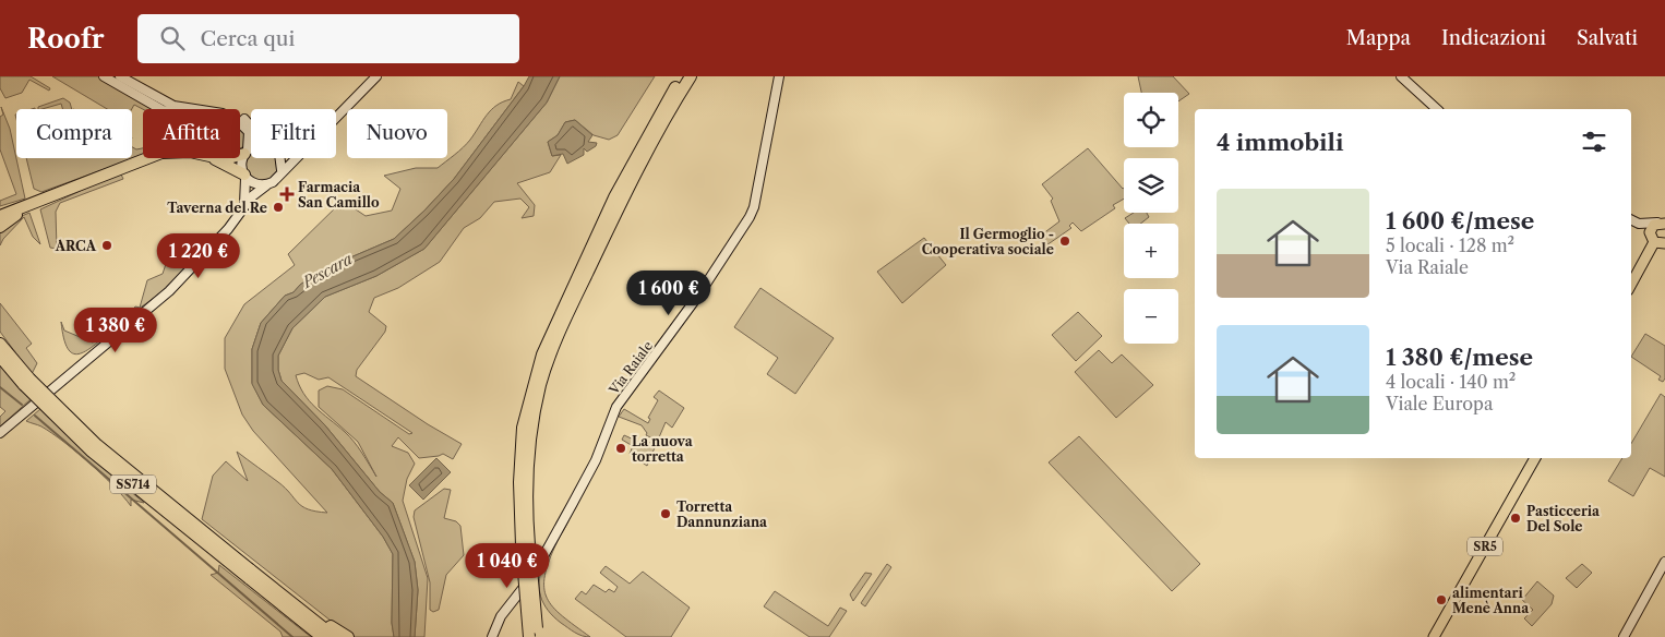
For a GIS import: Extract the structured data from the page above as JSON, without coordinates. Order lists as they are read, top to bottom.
{
  "streets": {
    "highway": ["SS714"],
    "main road": ["SR5"],
    "street": ["Via Raiale"]
  },
  "water": ["Pescara"],
  "places": {
    "health": ["Farmacia San Camillo"],
    "other": [
      "Taverna del Re",
      "Il Germoglio - Cooperativa sociale",
      "ARCA",
      "La nuova torretta",
      "Torretta Dannunziana",
      "Pasticceria Del Sole",
      "alimentari Menè Anna"
    ]
  },
  "page": {
    "header": "Roofr",
    "search": "Cerca qui",
    "nav": ["Mappa", "Indicazioni", "Salvati"],
    "map_buttons": ["+", "−"],
    "chip": [
      "Compra",
      "Affitta",
      "Filtri",
      "Nuovo"
    ],
    "heading": "4 immobili",
    "list": [
      {
        "name": "1 600 €/mese",
        "note": "5 locali · 128 m² · Via Raiale"
      },
      {
        "name": "1 380 €/mese",
        "note": "4 locali · 140 m² · Viale Europa"
      }
    ],
    "price": [
      "1 220 €",
      "1 600 €",
      "1 380 €",
      "1 040 €"
    ]
  }
}
